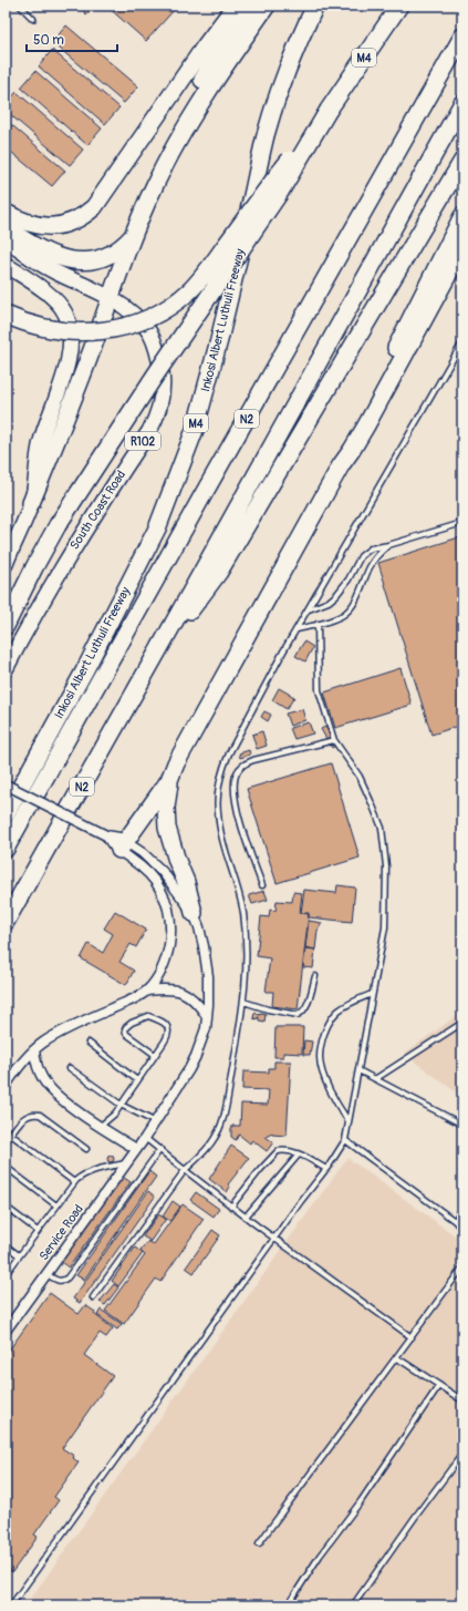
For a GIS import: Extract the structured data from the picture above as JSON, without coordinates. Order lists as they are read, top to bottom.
{
  "streets": {
    "highway": ["M4", "Inkosi Albert Luthuli Freeway", "N2"],
    "main road": ["R102", "South Coast Road"],
    "street": ["Service Road"]
  },
  "scale_bar": "50 m"
}
